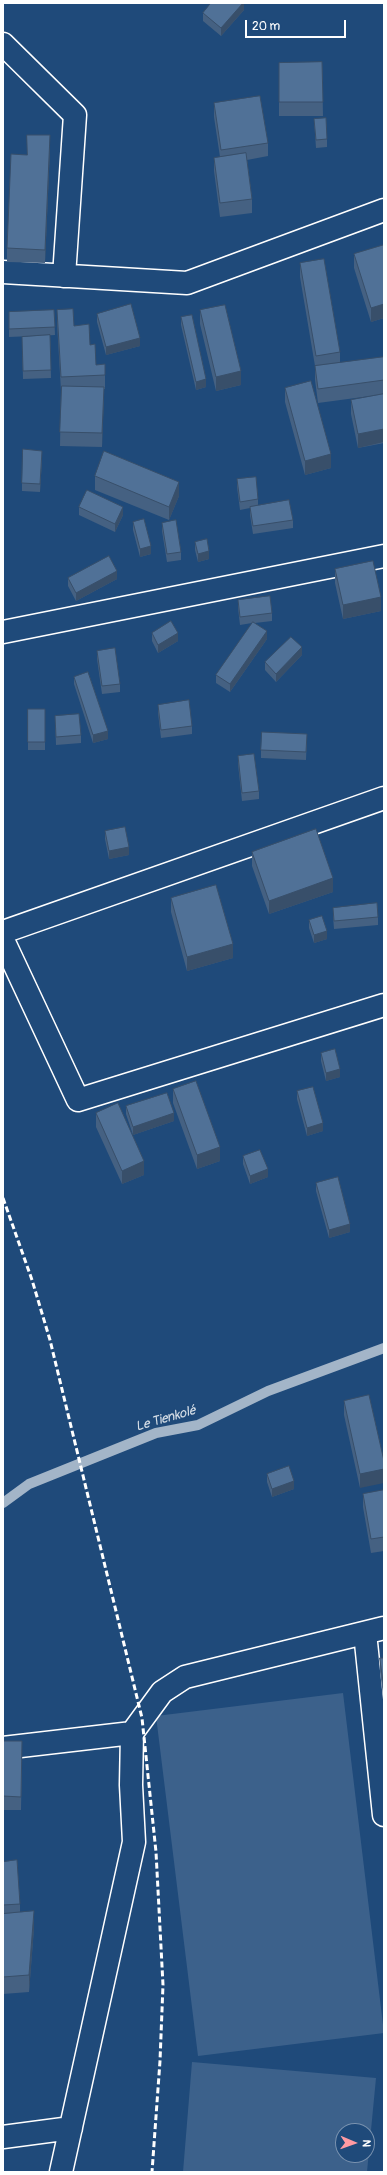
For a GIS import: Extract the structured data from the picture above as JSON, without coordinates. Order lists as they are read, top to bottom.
{
  "water": ["Le Tienkolé"],
  "scale_bar": "20 m",
  "north": "right"
}
